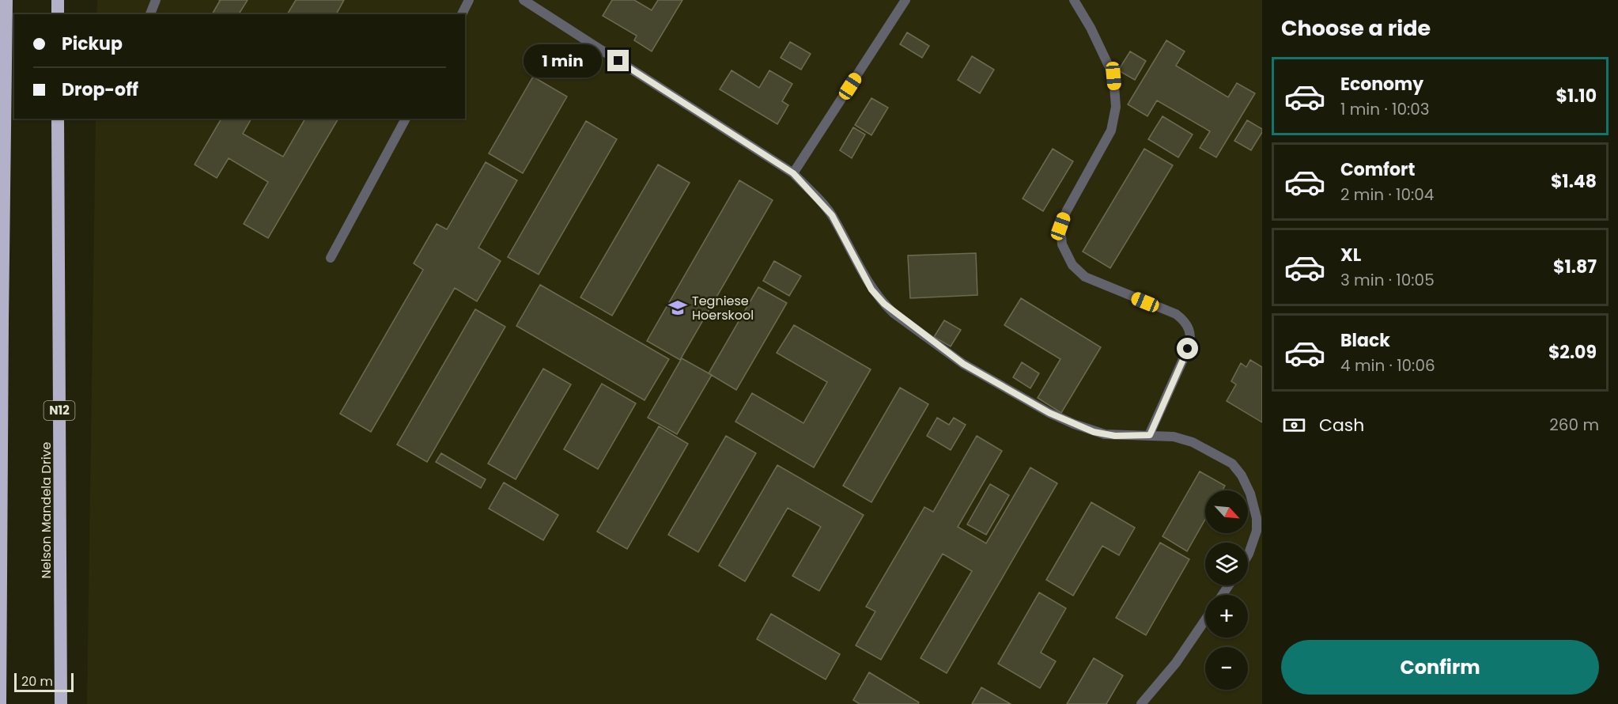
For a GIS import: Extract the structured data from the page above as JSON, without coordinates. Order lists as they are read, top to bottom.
{
  "streets": {
    "highway": ["N12", "Nelson Mandela Drive"]
  },
  "places": {
    "school or university": ["Tegniese Hoerskool"]
  },
  "scale_bar": "20 m",
  "north": "bottom right",
  "page": {
    "heading": "Choose a ride",
    "banner": ["Pickup", "Drop-off"],
    "bubble": "1 min",
    "list": [
      {
        "name": "Economy",
        "note": "1 min · 10:03",
        "value": "$1.10"
      },
      {
        "name": "Comfort",
        "note": "2 min · 10:04",
        "value": "$1.48"
      },
      {
        "name": "XL",
        "note": "3 min · 10:05",
        "value": "$1.87"
      },
      {
        "name": "Black",
        "note": "4 min · 10:06",
        "value": "$2.09"
      }
    ],
    "pay": ["Cash", "260 m"],
    "map_buttons": ["+", "−"],
    "buttons": "Confirm",
    "scale": "20 m"
  }
}
